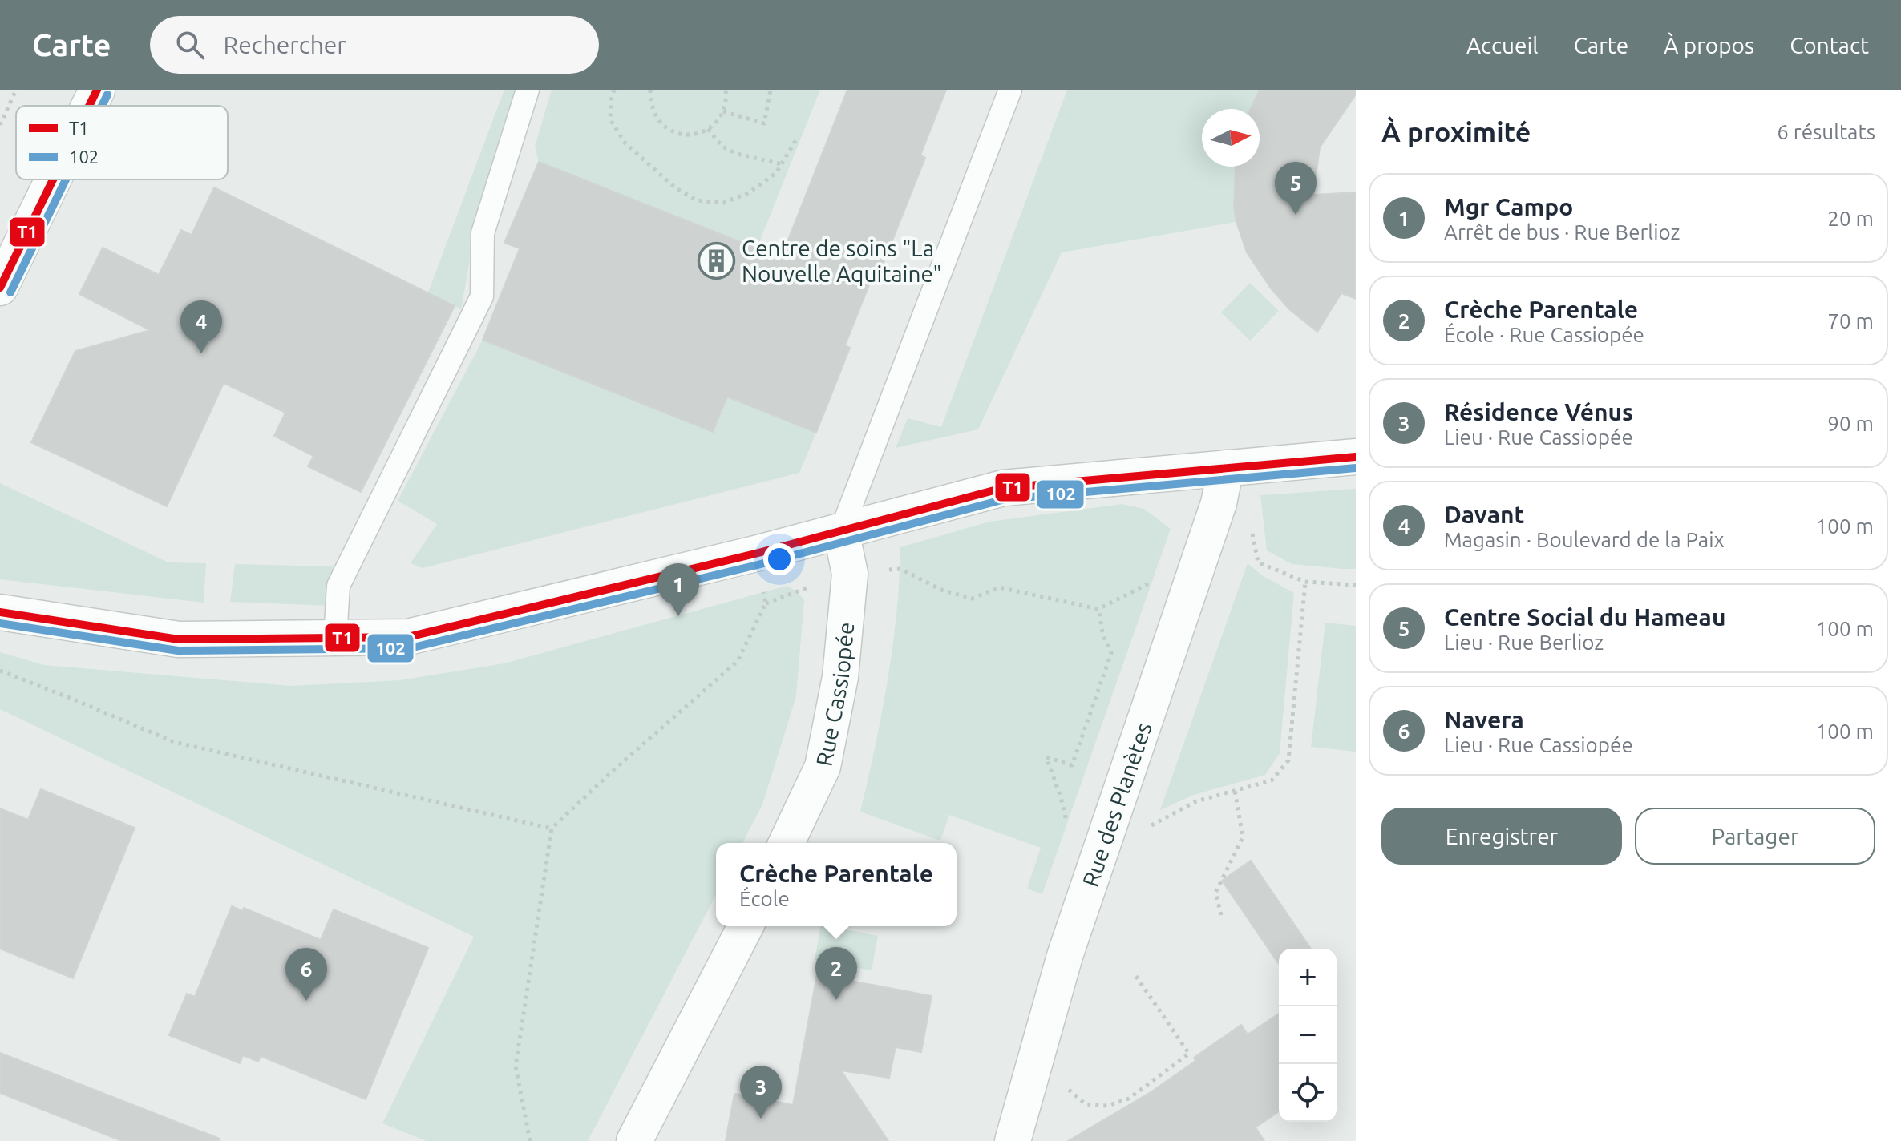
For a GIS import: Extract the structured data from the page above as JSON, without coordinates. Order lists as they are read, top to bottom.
{
  "streets": {
    "street": ["Rue Cassiopée", "Rue des Planètes"]
  },
  "places": {
    "building": ["Centre de soins \"La Nouvelle Aquitaine\""]
  },
  "lines": ["transit line T1", "transit line 102"],
  "legend": ["T1", "102"],
  "north": "right",
  "page": {
    "header": "Carte",
    "search": "Rechercher",
    "nav": [
      "Accueil",
      "Carte",
      "À propos",
      "Contact"
    ],
    "heading": ["À proximité", "6 résultats"],
    "pins": [
      "5",
      "4",
      "1",
      "2",
      "6",
      "3"
    ],
    "list": [
      {
        "mark": "1",
        "name": "Mgr Campo",
        "note": "Arrêt de bus · Rue Berlioz",
        "value": "20 m"
      },
      {
        "mark": "2",
        "name": "Crèche Parentale",
        "note": "École · Rue Cassiopée",
        "value": "70 m"
      },
      {
        "mark": "3",
        "name": "Résidence Vénus",
        "note": "Lieu · Rue Cassiopée",
        "value": "90 m"
      },
      {
        "mark": "4",
        "name": "Davant",
        "note": "Magasin · Boulevard de la Paix",
        "value": "100 m"
      },
      {
        "mark": "5",
        "name": "Centre Social du Hameau",
        "note": "Lieu · Rue Berlioz",
        "value": "100 m"
      },
      {
        "mark": "6",
        "name": "Navera",
        "note": "Lieu · Rue Cassiopée",
        "value": "100 m"
      }
    ],
    "buttons": ["Enregistrer", "Partager"],
    "popup": ["Crèche Parentale", "École"],
    "map_buttons": ["+", "−"]
  }
}
